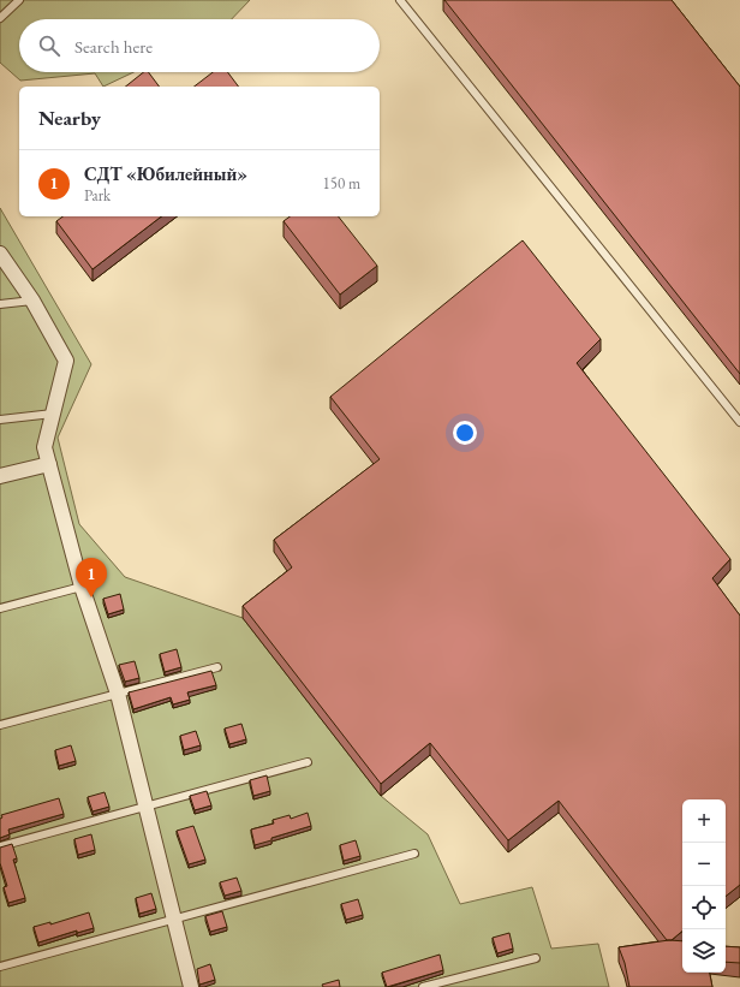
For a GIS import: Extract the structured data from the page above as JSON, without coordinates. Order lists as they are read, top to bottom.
{
  "page": {
    "search": "Search here",
    "heading": "Nearby",
    "list": [
      {
        "mark": "1",
        "name": "СДТ «Юбилейный»",
        "note": "Park",
        "value": "150 m"
      }
    ],
    "pins": "1",
    "map_buttons": ["+", "−"]
  }
}
